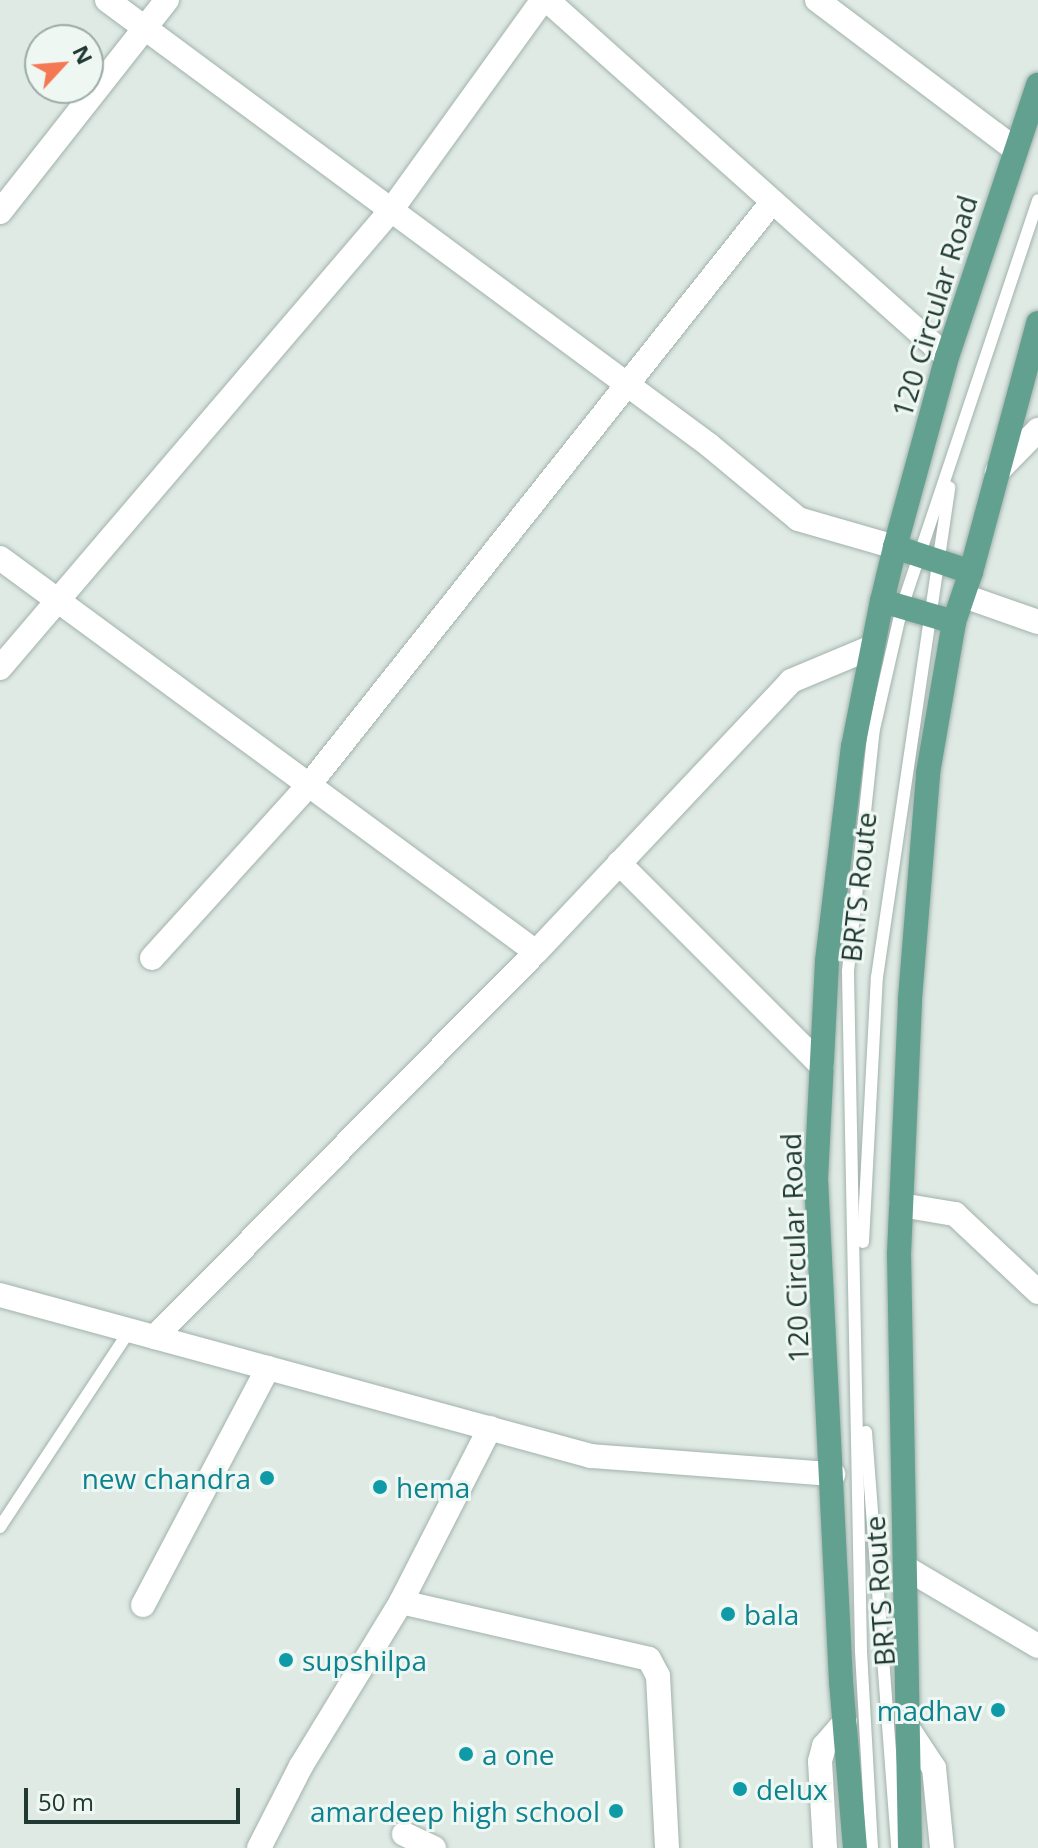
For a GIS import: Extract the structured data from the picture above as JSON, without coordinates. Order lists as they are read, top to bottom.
{
  "streets": {
    "main road": ["120 Circular Road"],
    "lane": ["BRTS Route"]
  },
  "crossings": [
    ["120 Circular Road", "BRTS Route"]
  ],
  "places": [
    "new chandra",
    "hema",
    "bala",
    "supshilpa",
    "madhav",
    "a one",
    "delux",
    "amardeep high school"
  ],
  "scale_bar": "50 m",
  "north": "top right"
}
